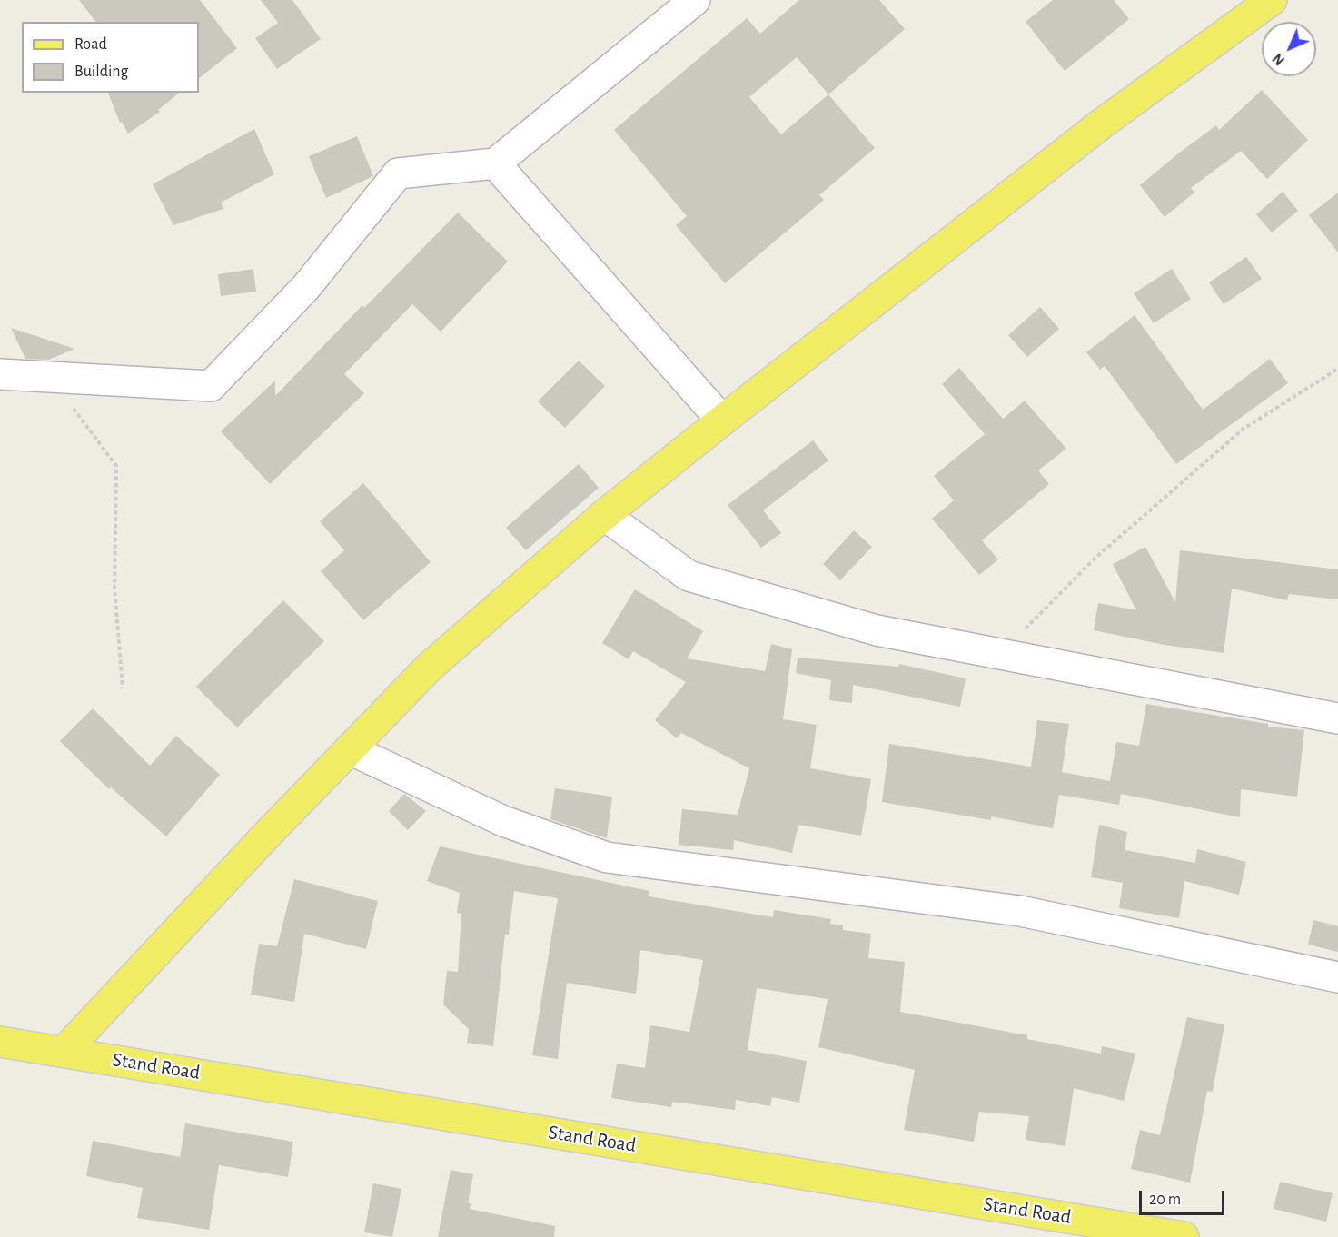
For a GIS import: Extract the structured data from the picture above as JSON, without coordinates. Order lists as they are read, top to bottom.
{
  "streets": {
    "main road": ["Stand Road"]
  },
  "legend": ["Road", "Building"],
  "scale_bar": "20 m",
  "north": "bottom left"
}
